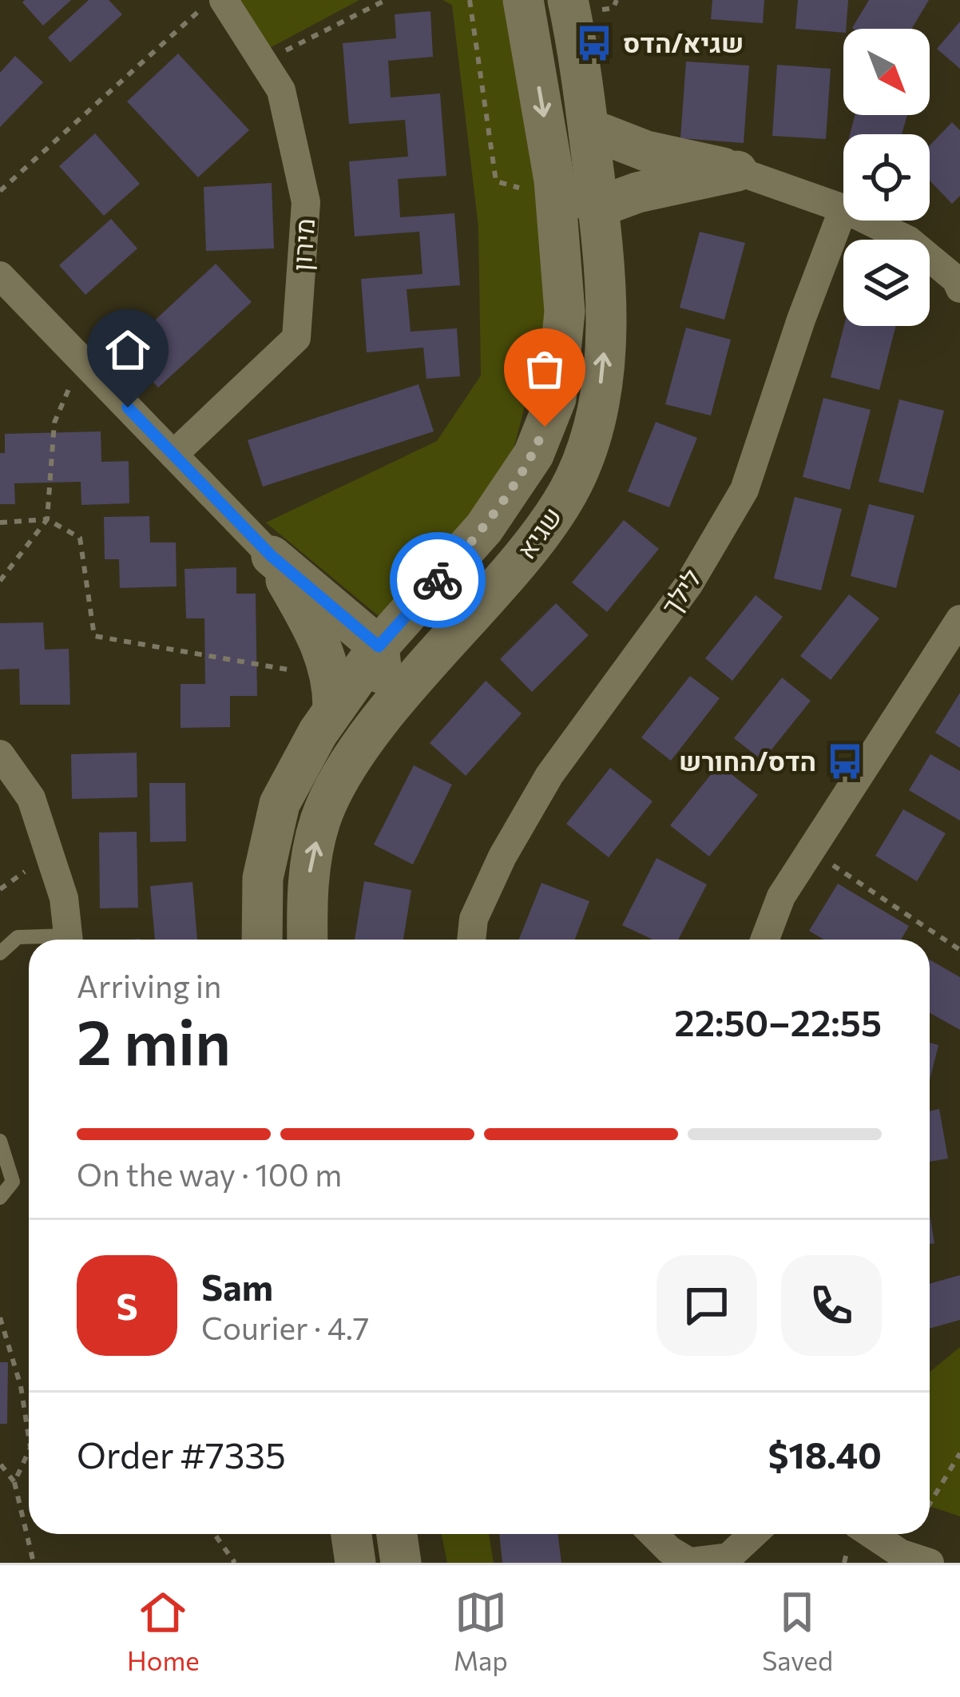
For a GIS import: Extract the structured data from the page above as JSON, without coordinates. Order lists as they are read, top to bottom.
{
  "streets": {
    "street": ["מירון", "שגיא", "לילך"]
  },
  "places": {
    "bus stop": ["שגיא/הדס", "הדס/החורש"]
  },
  "north": "bottom right",
  "page": {
    "heading": ["2 min", "Arriving in", "22:50–22:55"],
    "panel": [
      "Sam",
      "Courier · 4.7",
      "Order #7335",
      "$18.40"
    ],
    "bar": "On the way · 100 m",
    "round": "S",
    "tabs": ["Home", "Map", "Saved"]
  }
}
